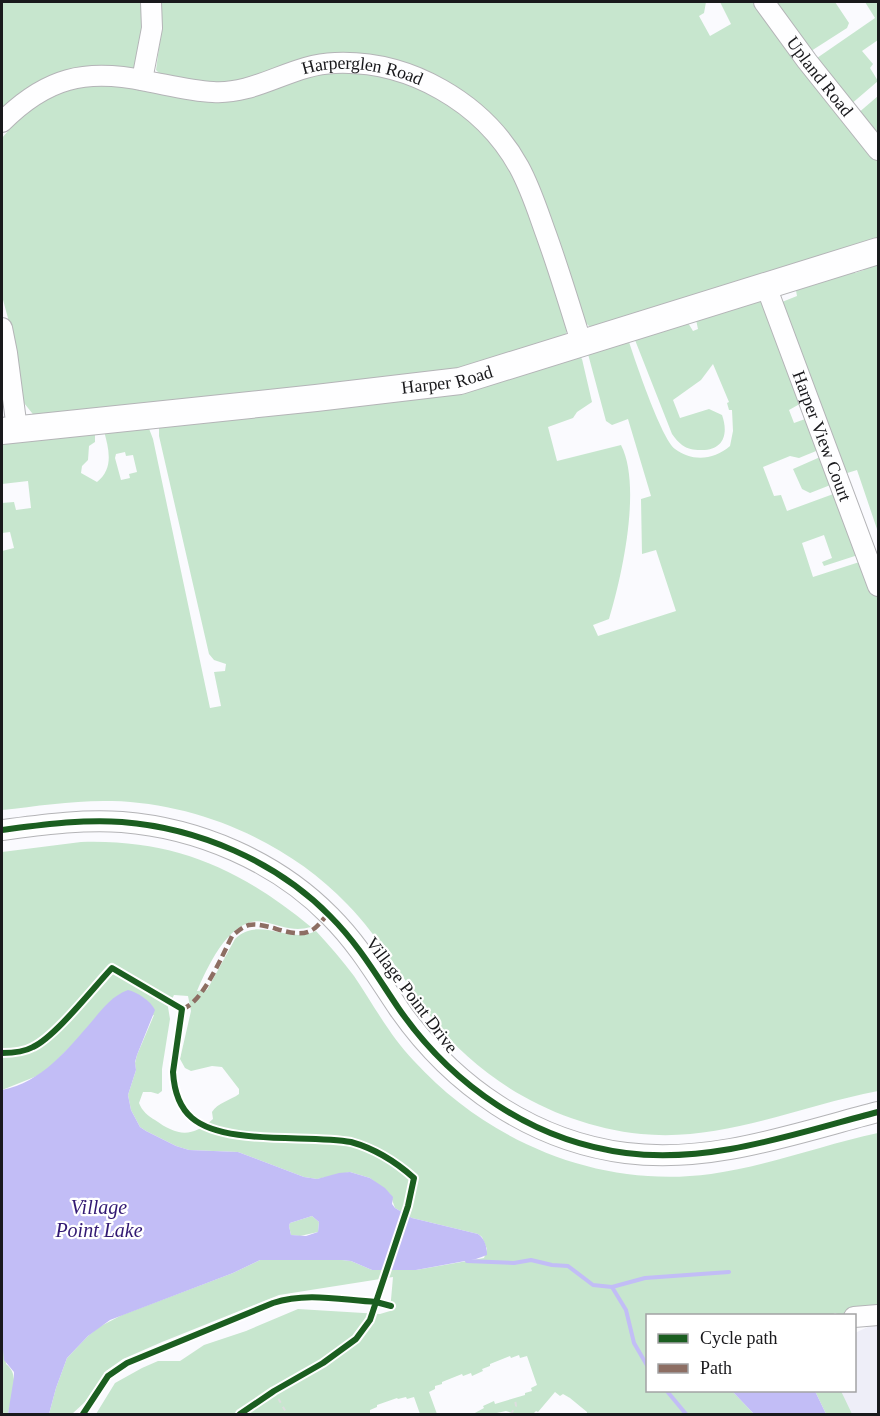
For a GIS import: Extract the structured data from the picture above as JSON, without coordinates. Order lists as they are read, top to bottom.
{
  "streets": {
    "main road": ["Harper Road"],
    "street": [
      "Upland Road",
      "Harperglen Road",
      "Harper View Court",
      "Village Point Drive"
    ]
  },
  "crossings": [
    ["Harperglen Road", "Harper Road"],
    ["Harper Road", "Harper View Court"]
  ],
  "water": ["Village Point Lake"],
  "legend": ["Cycle path", "Path"]
}
